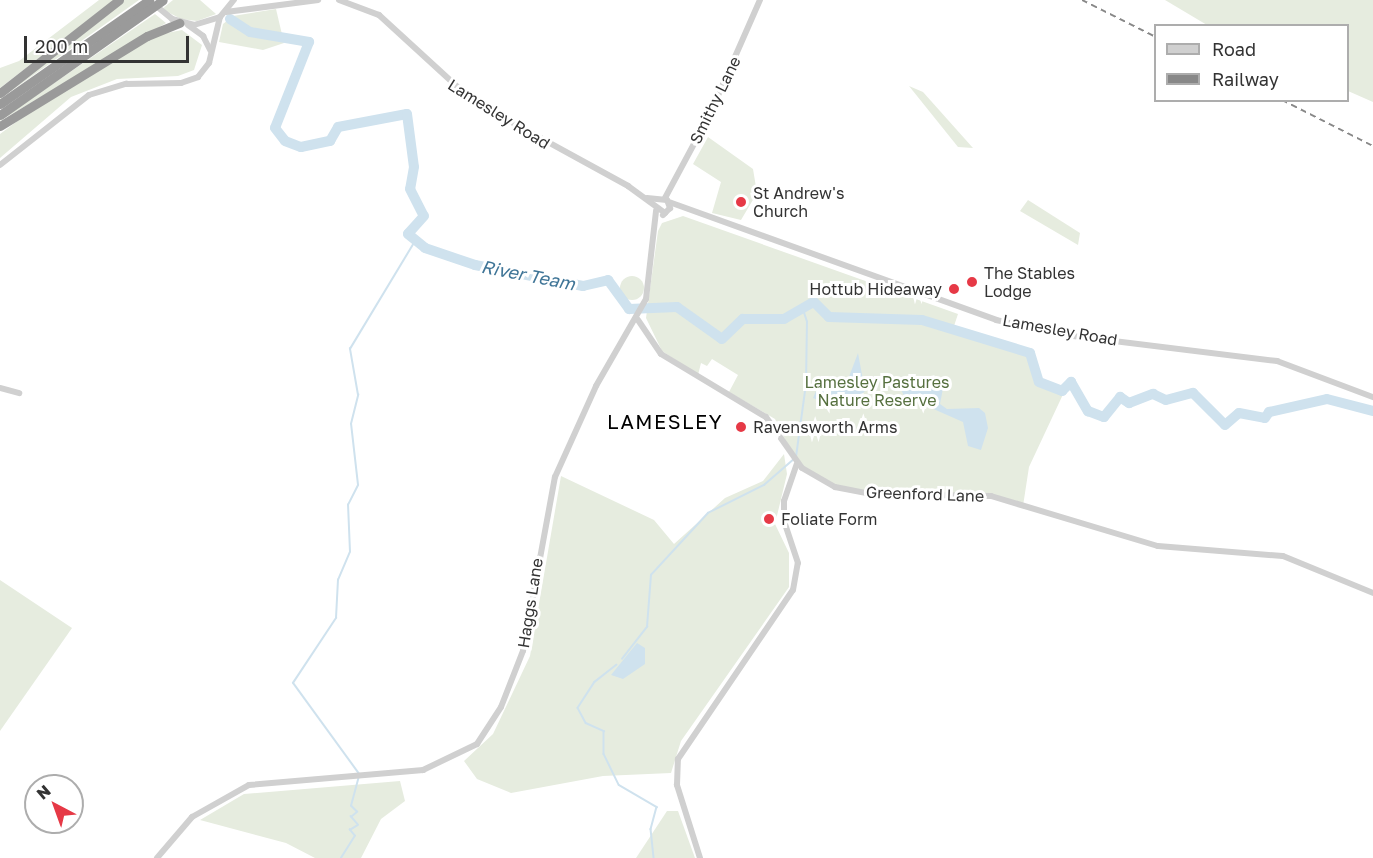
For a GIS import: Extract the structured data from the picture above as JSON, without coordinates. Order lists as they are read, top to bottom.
{
  "streets": {
    "street": [
      "Smithy Lane",
      "Lamesley Road",
      "Greenford Lane",
      "Haggs Lane"
    ]
  },
  "crossings": [
    ["Smithy Lane", "Lamesley Road"],
    ["Lamesley Road", "Haggs Lane"],
    ["Greenford Lane", "Haggs Lane"]
  ],
  "districts": ["LAMESLEY"],
  "water": ["River Team"],
  "parks": ["Lamesley Pastures Nature Reserve"],
  "places": [
    "St Andrew's Church",
    "The Stables Lodge",
    "Hottub Hideaway",
    "Ravensworth Arms",
    "Foliate Form"
  ],
  "legend": ["Road", "Railway"],
  "scale_bar": "200 m",
  "north": "top left"
}
